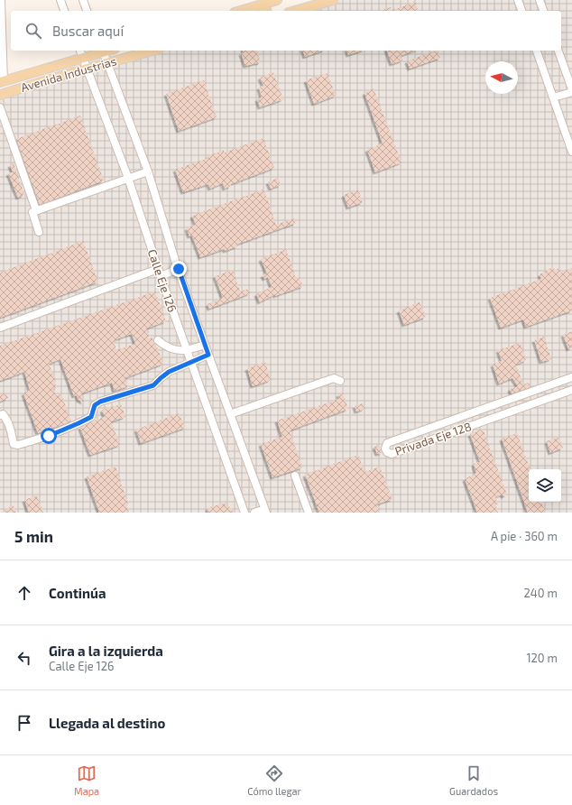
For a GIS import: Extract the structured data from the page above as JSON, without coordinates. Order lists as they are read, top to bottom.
{
  "streets": {
    "main road": ["Avenida Industrias"],
    "street": ["Calle Eje 126", "Privada Eje 128"]
  },
  "crossings": [
    ["Avenida Industrias", "Calle Eje 126"]
  ],
  "north": "left",
  "page": {
    "search": "Buscar aquí",
    "heading": ["5 min", "A pie · 360 m"],
    "list": [
      ["Continúa", "240 m"],
      ["Gira a la izquierda", "Calle Eje 126", "120 m"],
      "Llegada al destino"
    ],
    "nav": ["Mapa", "Cómo llegar", "Guardados"]
  }
}
